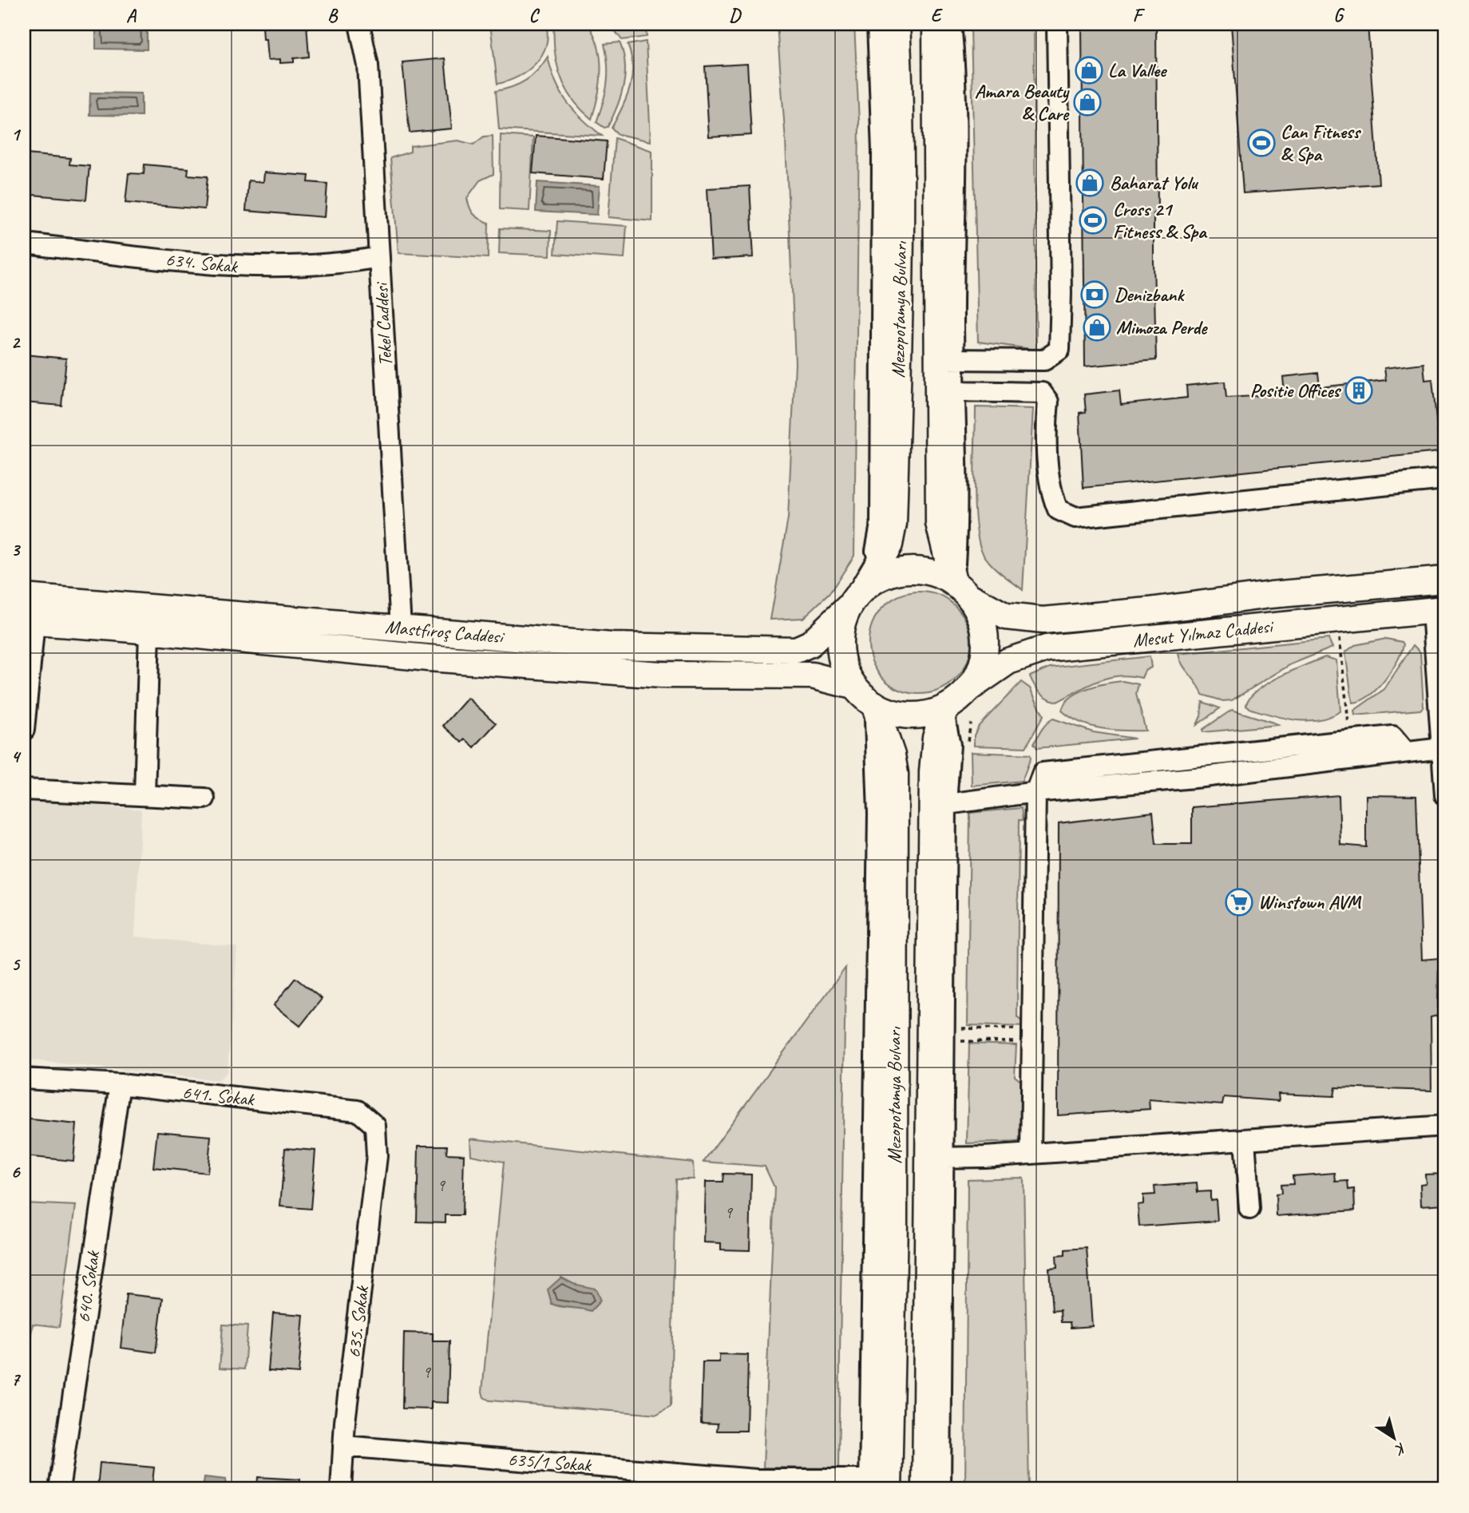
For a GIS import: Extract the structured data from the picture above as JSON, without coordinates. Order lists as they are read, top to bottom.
{
  "streets": {
    "main road": ["Mezopotamya Bulvarı", "Mastfıroş Caddesi", "Mesut Yılmaz Caddesi"],
    "street": [
      "634. Sokak",
      "Tekel Caddesi",
      "641. Sokak",
      "640. Sokak",
      "635. Sokak",
      "635/1 Sokak"
    ]
  },
  "crossings": [
    ["634. Sokak", "Tekel Caddesi"],
    ["Mezopotamya Bulvarı", "Mastfıroş Caddesi"],
    ["Mezopotamya Bulvarı", "Mesut Yılmaz Caddesi"],
    ["Mezopotamya Bulvarı", "635/1 Sokak"],
    ["Tekel Caddesi", "Mastfıroş Caddesi"],
    ["Mastfıroş Caddesi", "Mesut Yılmaz Caddesi"],
    ["641. Sokak", "640. Sokak"],
    ["641. Sokak", "635. Sokak"],
    ["635. Sokak", "635/1 Sokak"]
  ],
  "places": {
    "shop": [
      "La Vallee",
      "Amara Beauty & Care",
      "Baharat Yolu",
      "Mimoza Perde"
    ],
    "sports": ["Can Fitness & Spa", "Cross 21 Fitness & Spa"],
    "bank": ["Denizbank"],
    "building": ["Positie Offices"],
    "supermarket": ["Winstown AVM"]
  },
  "house_numbers": ["9", "9", "9"],
  "north": "bottom right",
  "grid": {
    "columns": [
      "A",
      "B",
      "C",
      "D",
      "E",
      "F",
      "G"
    ],
    "rows": [
      "1",
      "2",
      "3",
      "4",
      "5",
      "6",
      "7"
    ]
  }
}
